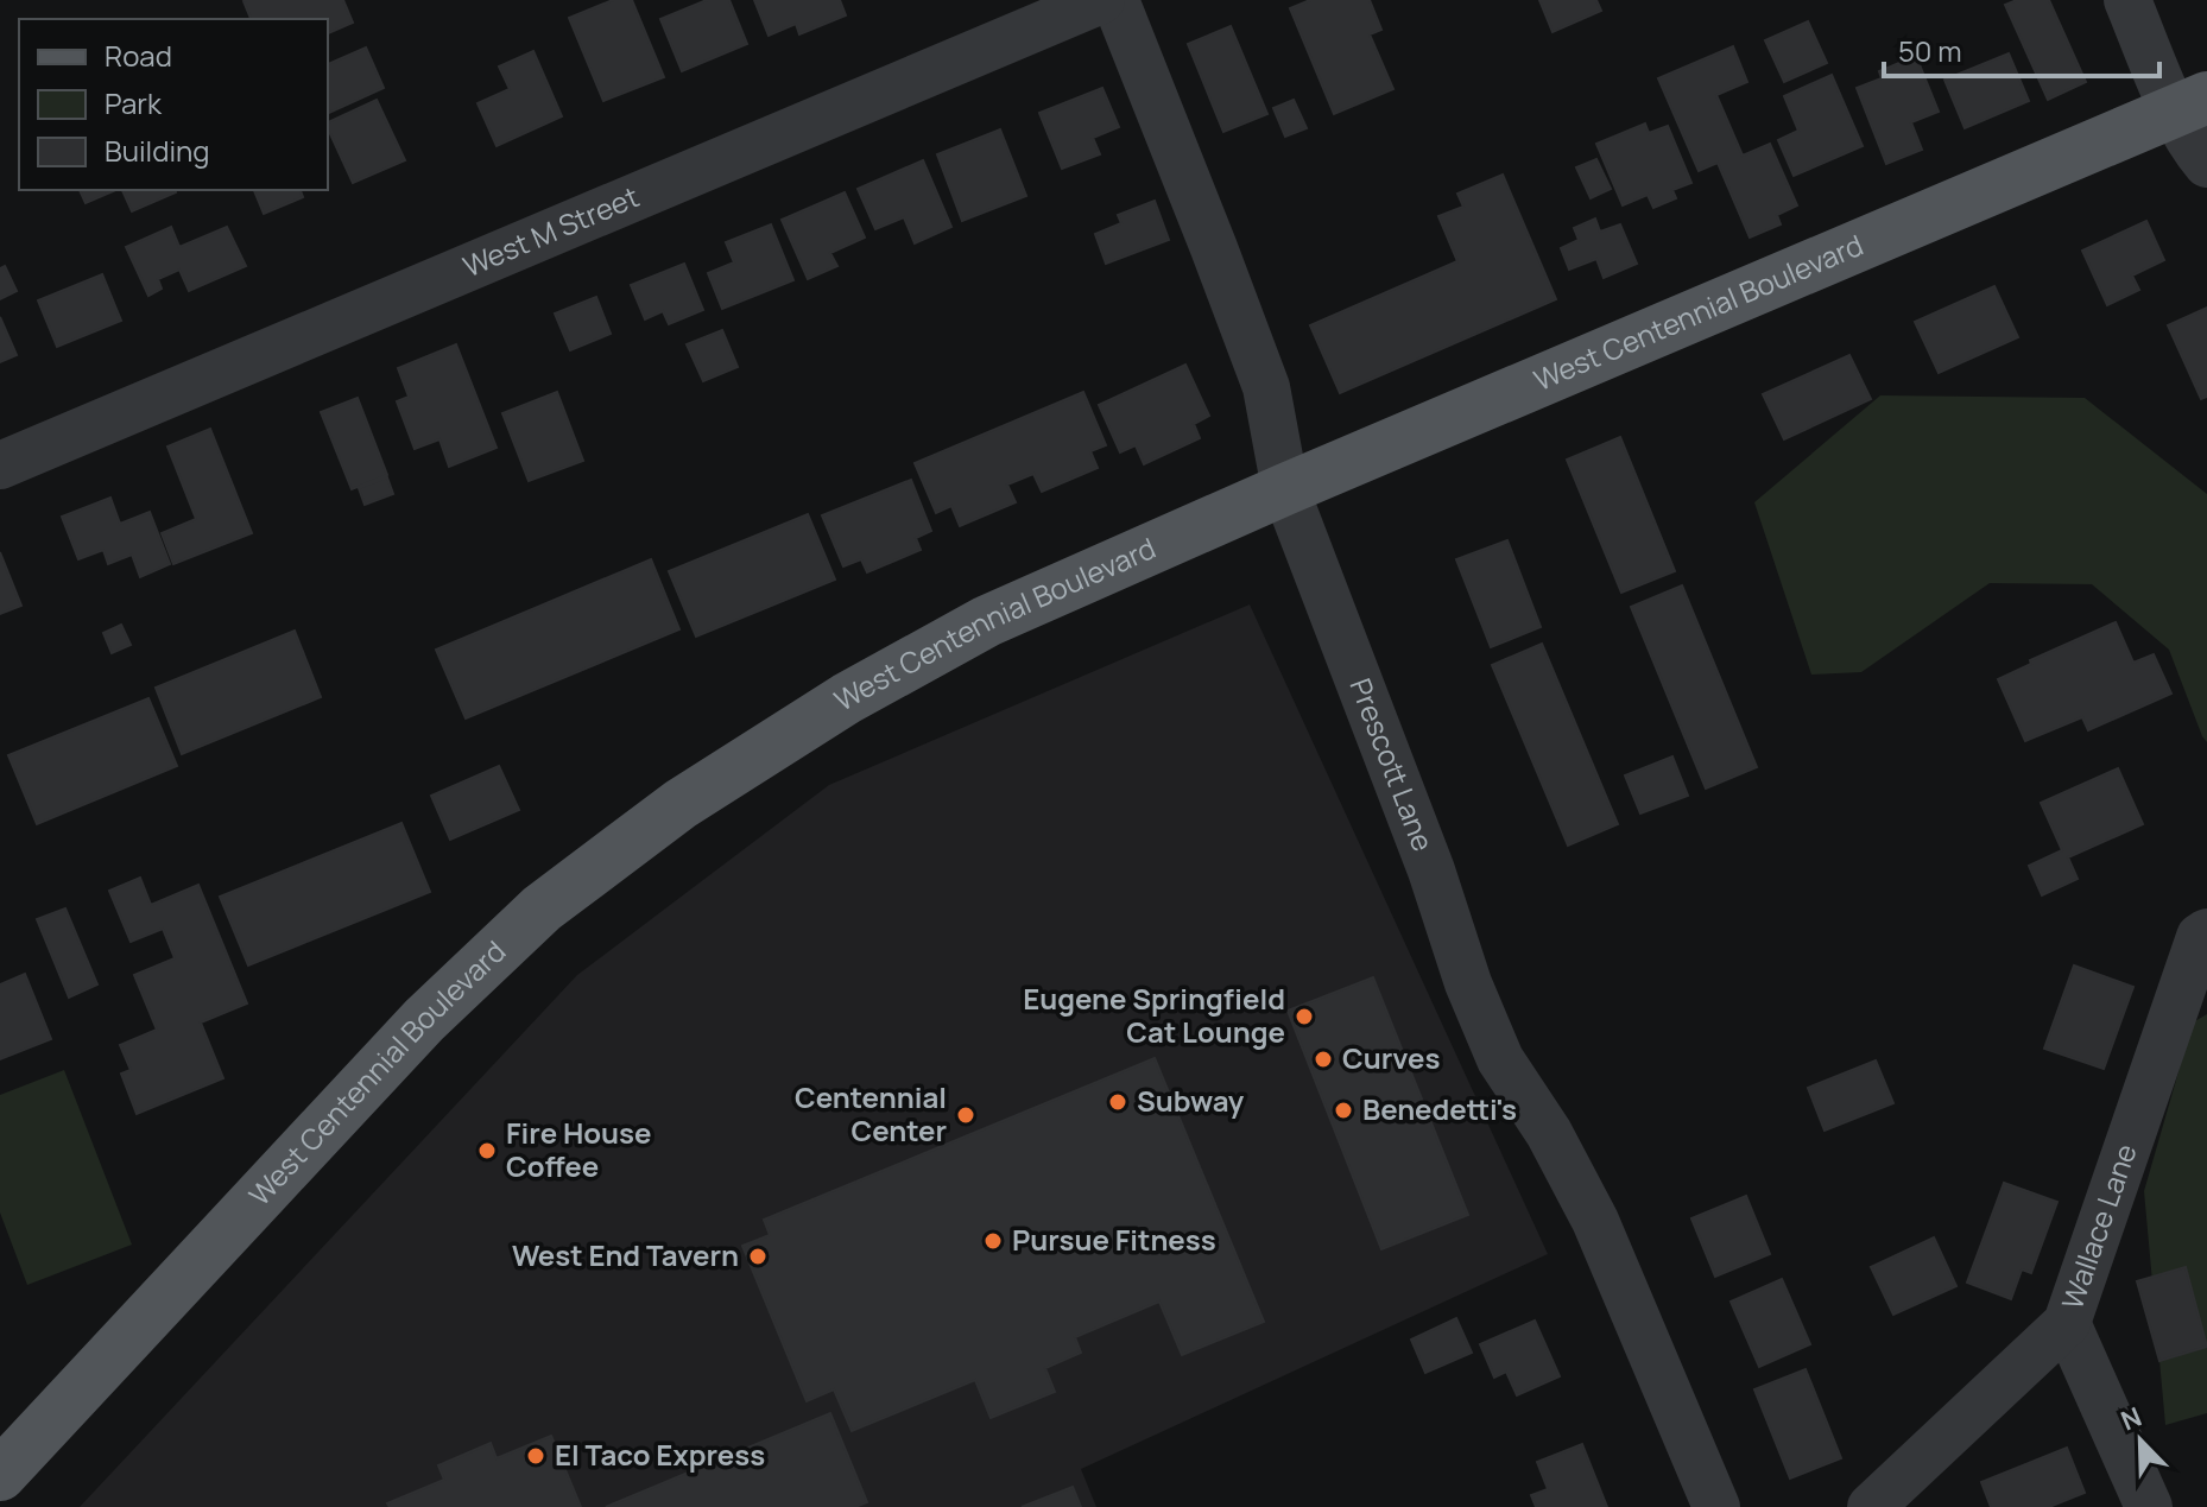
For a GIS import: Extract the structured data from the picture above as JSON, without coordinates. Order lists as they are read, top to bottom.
{
  "streets": {
    "main road": ["West Centennial Boulevard"],
    "street": ["West M Street", "Prescott Lane", "Wallace Lane"]
  },
  "crossings": [
    ["West Centennial Boulevard", "Prescott Lane"]
  ],
  "places": [
    "Eugene Springfield Cat Lounge",
    "Curves",
    "Subway",
    "Benedetti's",
    "Centennial Center",
    "Fire House Coffee",
    "Pursue Fitness",
    "West End Tavern",
    "El Taco Express"
  ],
  "legend": ["Road", "Park", "Building"],
  "scale_bar": "50 m",
  "north": "top left"
}
